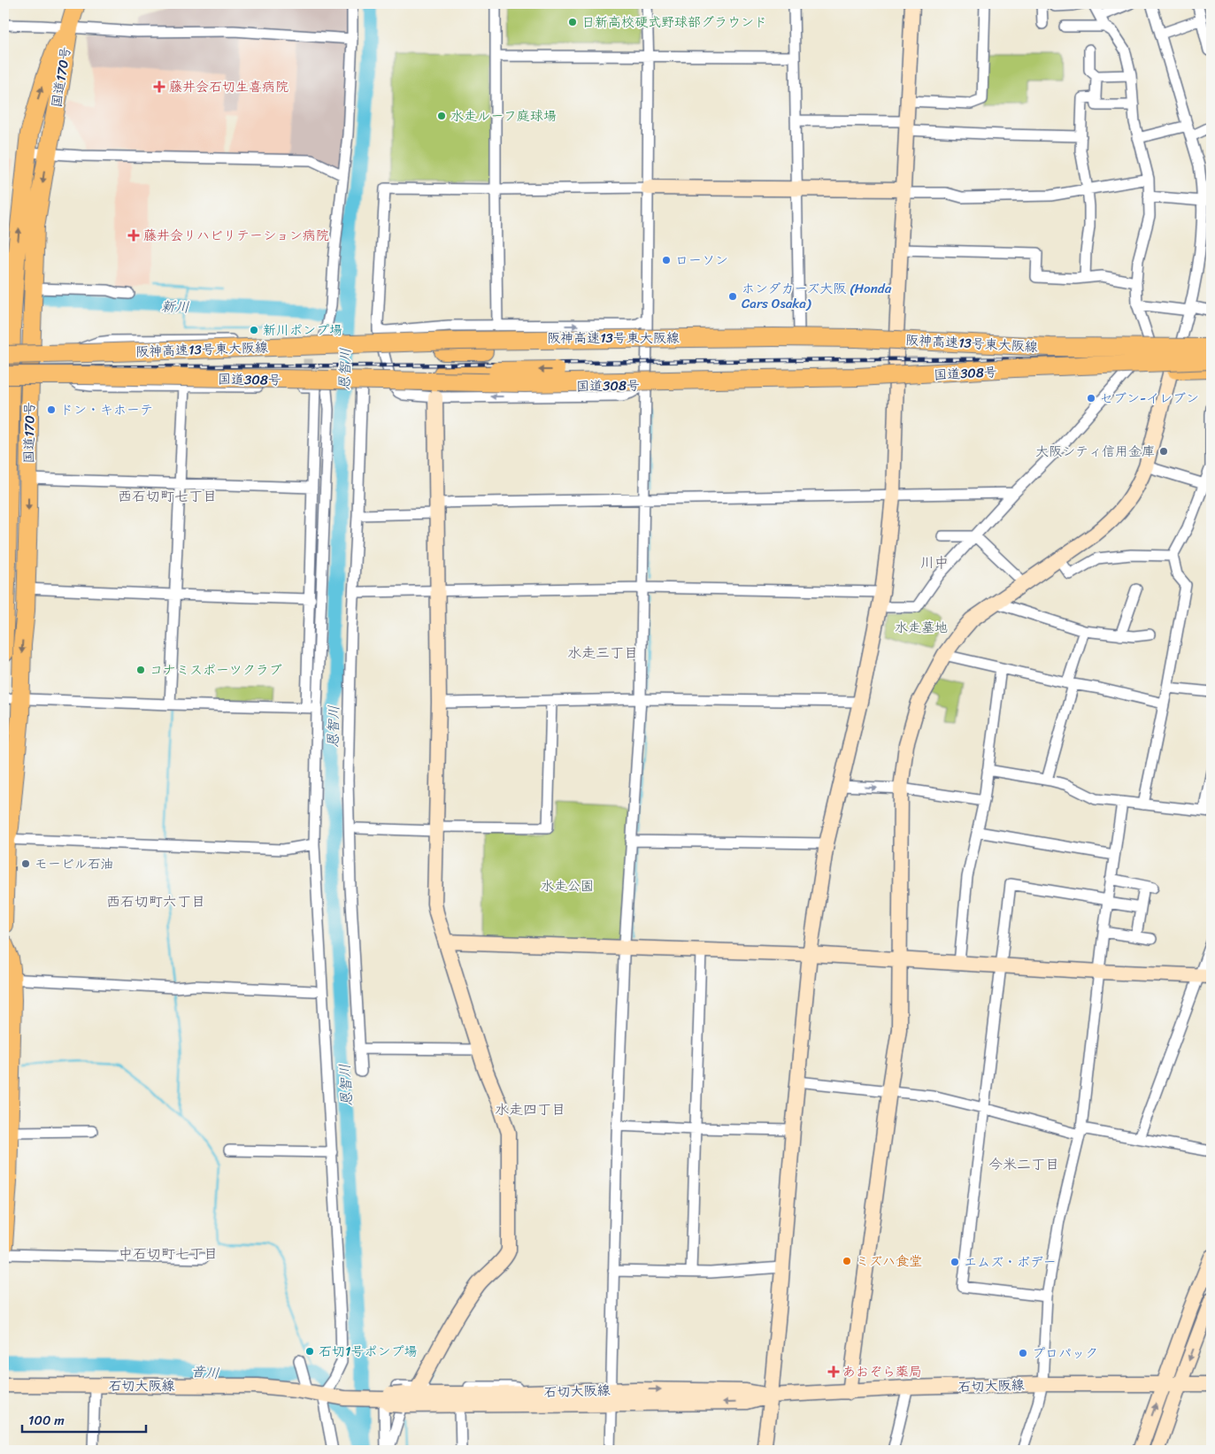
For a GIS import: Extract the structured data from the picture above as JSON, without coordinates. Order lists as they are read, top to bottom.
{
  "streets": {
    "highway": ["国道170号", "阪神高速13号東大阪線", "国道308号"],
    "street": ["石切大阪線"]
  },
  "crossings": [
    ["国道170号", "阪神高速13号東大阪線"],
    ["国道170号", "国道308号"],
    ["阪神高速13号東大阪線", "国道308号"]
  ],
  "districts": [
    "西石切町七丁目",
    "川中",
    "水走三丁目",
    "西石切町六丁目",
    "水走四丁目",
    "今米二丁目",
    "中石切町七丁目"
  ],
  "water": ["新川", "恩智川", "音川"],
  "parks": ["水走墓地", "水走公園"],
  "places": {
    "other": [
      "日新高校硬式野球部グラウンド",
      "水走ルーフ庭球場",
      "ローソン",
      "ホンダカーズ大阪 (Honda Cars Osaka)",
      "新川ポンプ場",
      "セブン-イレブン",
      "ドン・キホーテ",
      "大阪シティ信用金庫",
      "コナミスポーツクラブ",
      "モービル石油",
      "ミズハ食堂",
      "エムズ・ボデー",
      "石切1号ポンプ場",
      "プロパック"
    ],
    "health": ["藤井会石切生喜病院", "藤井会リハビリテーション病院", "あおぞら薬局"]
  },
  "scale_bar": "100 m"
}
